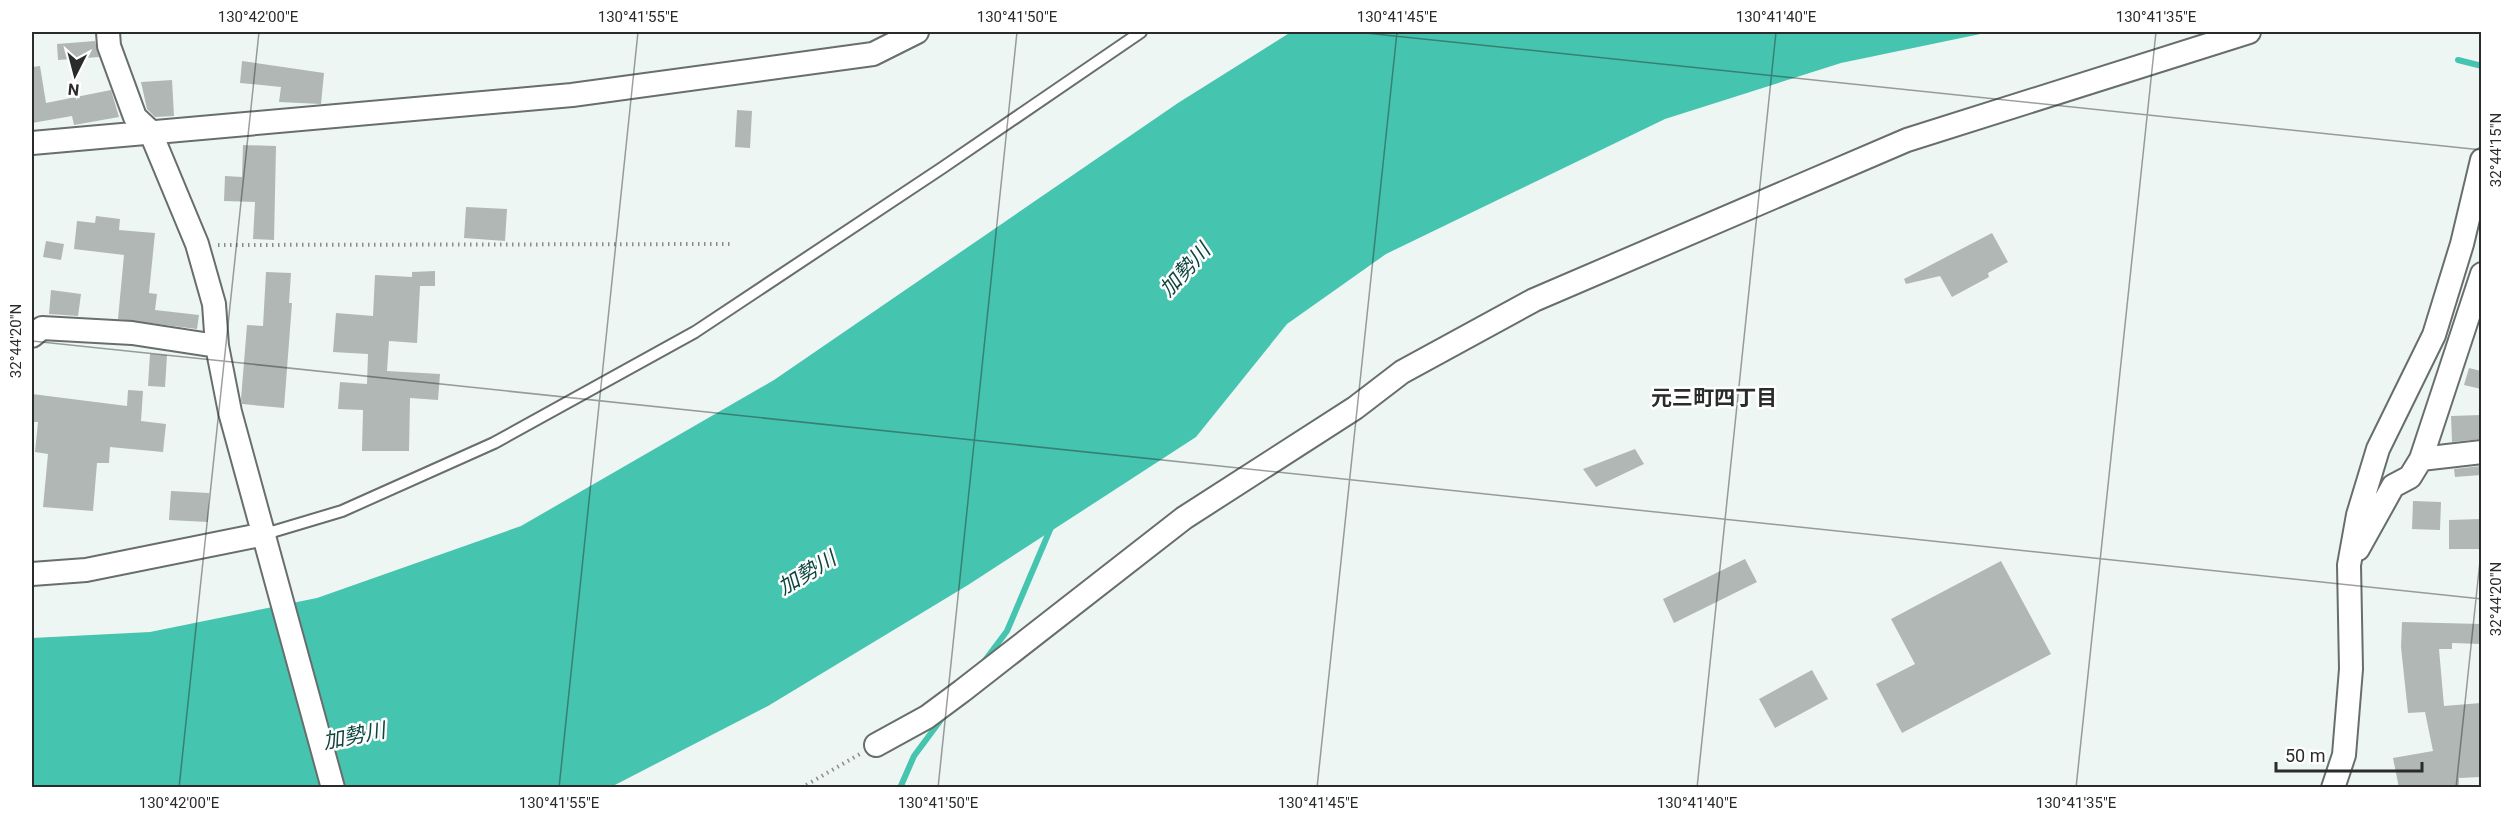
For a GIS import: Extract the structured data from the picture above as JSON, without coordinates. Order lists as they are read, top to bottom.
{
  "districts": ["元三町四丁目"],
  "water": ["加勢川"],
  "scale_bar": "50 m",
  "north": "bottom",
  "coordinates": [
    "130°42'00\"E",
    "130°41'55\"E",
    "130°41'50\"E",
    "130°41'45\"E",
    "130°41'40\"E",
    "130°41'35\"E",
    "32°44'15\"N",
    "32°44'20\"N"
  ]
}
